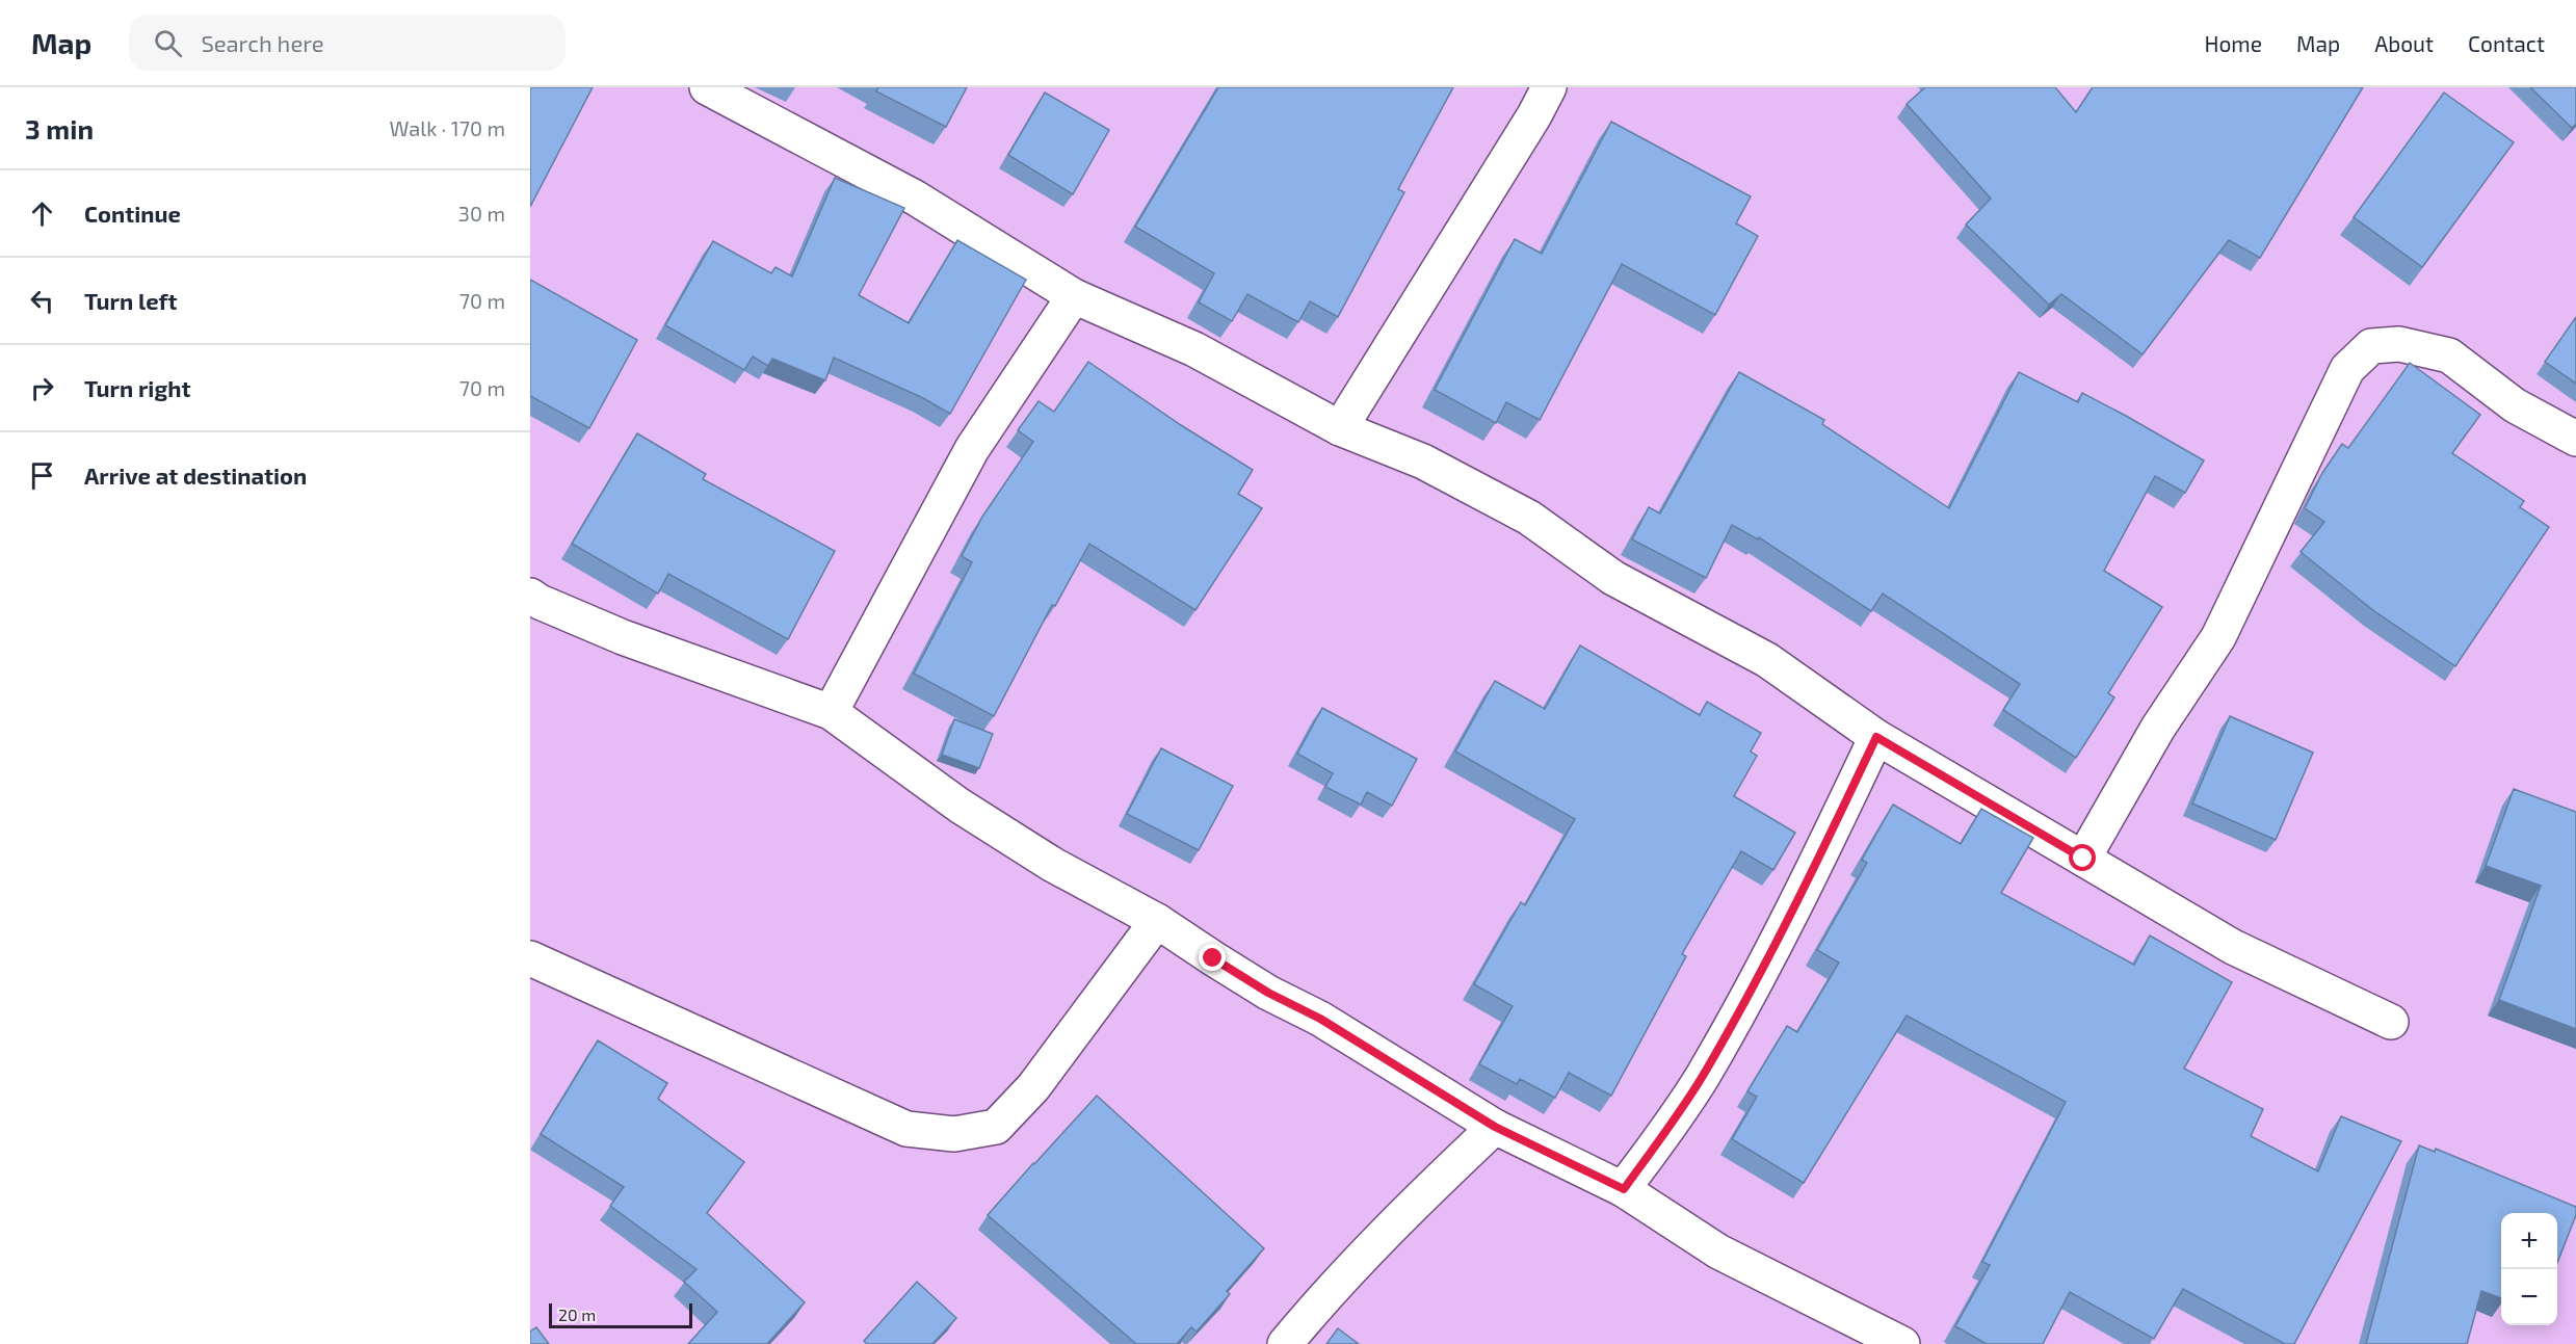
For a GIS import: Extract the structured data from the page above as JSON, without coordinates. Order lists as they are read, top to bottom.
{
  "scale_bar": "20 m",
  "page": {
    "header": "Map",
    "search": "Search here",
    "nav": [
      "Home",
      "Map",
      "About",
      "Contact"
    ],
    "heading": ["3 min", "Walk · 170 m"],
    "list": [
      ["Continue", "30 m"],
      ["Turn left", "70 m"],
      ["Turn right", "70 m"],
      "Arrive at destination"
    ],
    "map_buttons": ["+", "−"],
    "scale": "20 m"
  }
}
